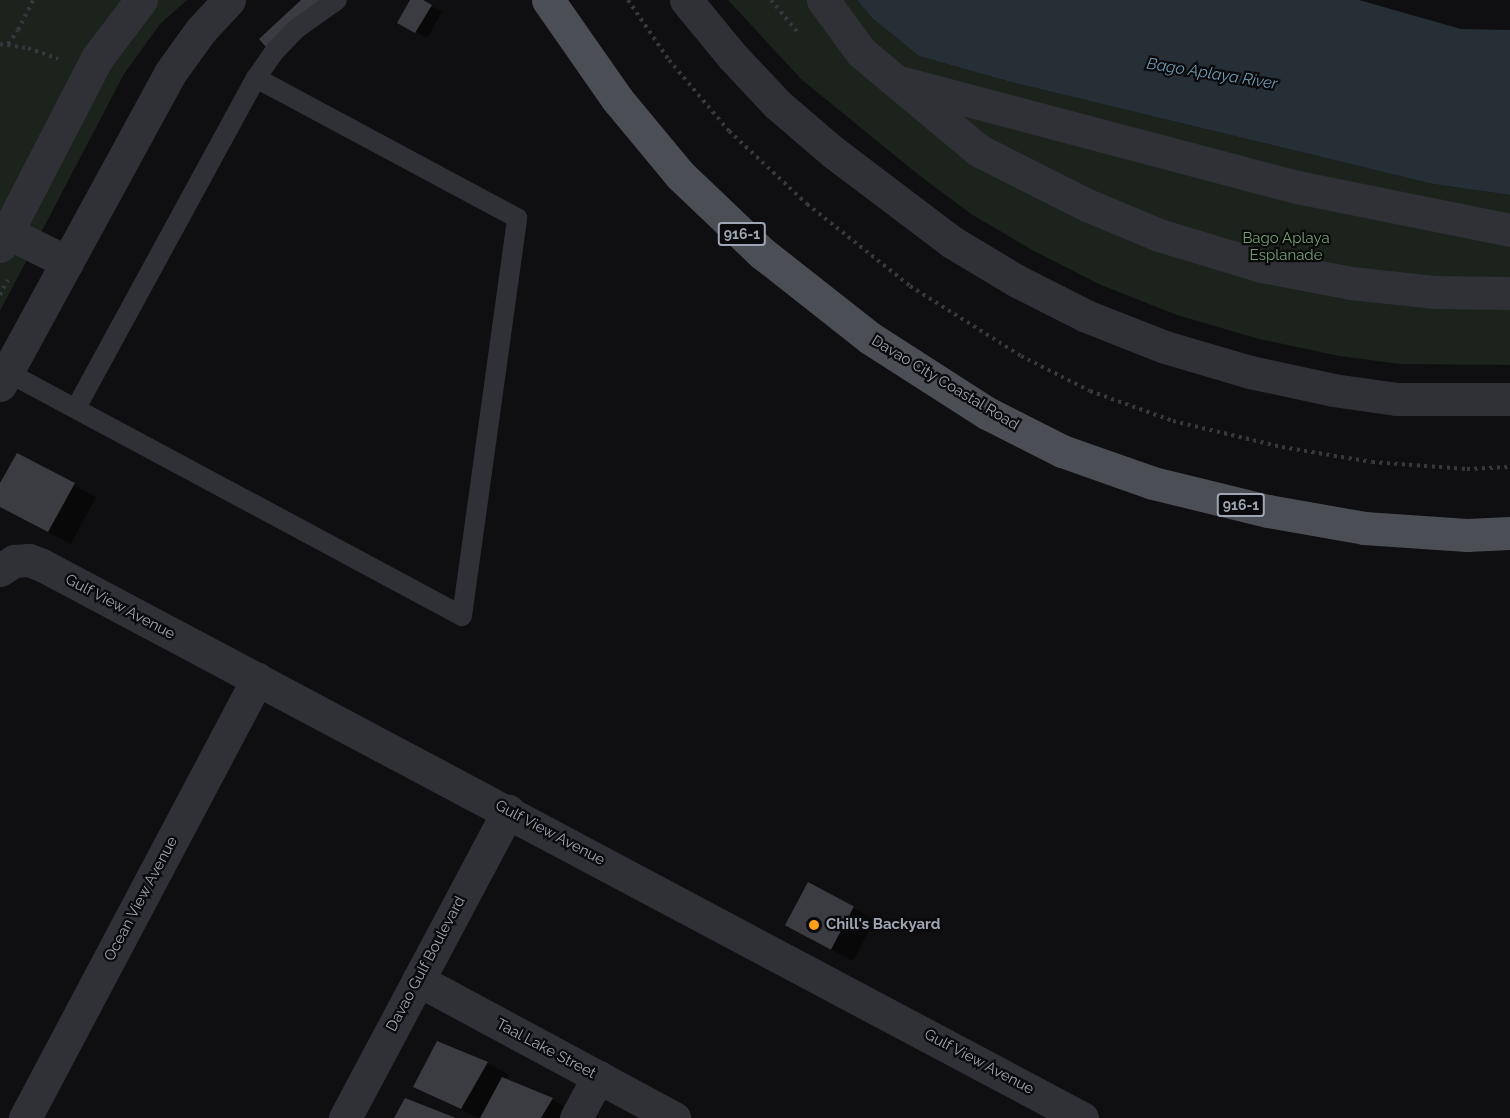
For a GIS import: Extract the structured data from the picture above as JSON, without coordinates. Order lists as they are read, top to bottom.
{
  "streets": {
    "main road": ["916-1", "Davao City Coastal Road"],
    "street": [
      "Gulf View Avenue",
      "Ocean View Avenue",
      "Davao Gulf Boulevard",
      "Taal Lake Street"
    ]
  },
  "crossings": [
    ["Gulf View Avenue", "Ocean View Avenue"],
    ["Gulf View Avenue", "Davao Gulf Boulevard"],
    ["Davao Gulf Boulevard", "Taal Lake Street"]
  ],
  "water": ["Bago Aplaya River"],
  "parks": ["Bago Aplaya Esplanade"],
  "places": ["Chill's Backyard"]
}
